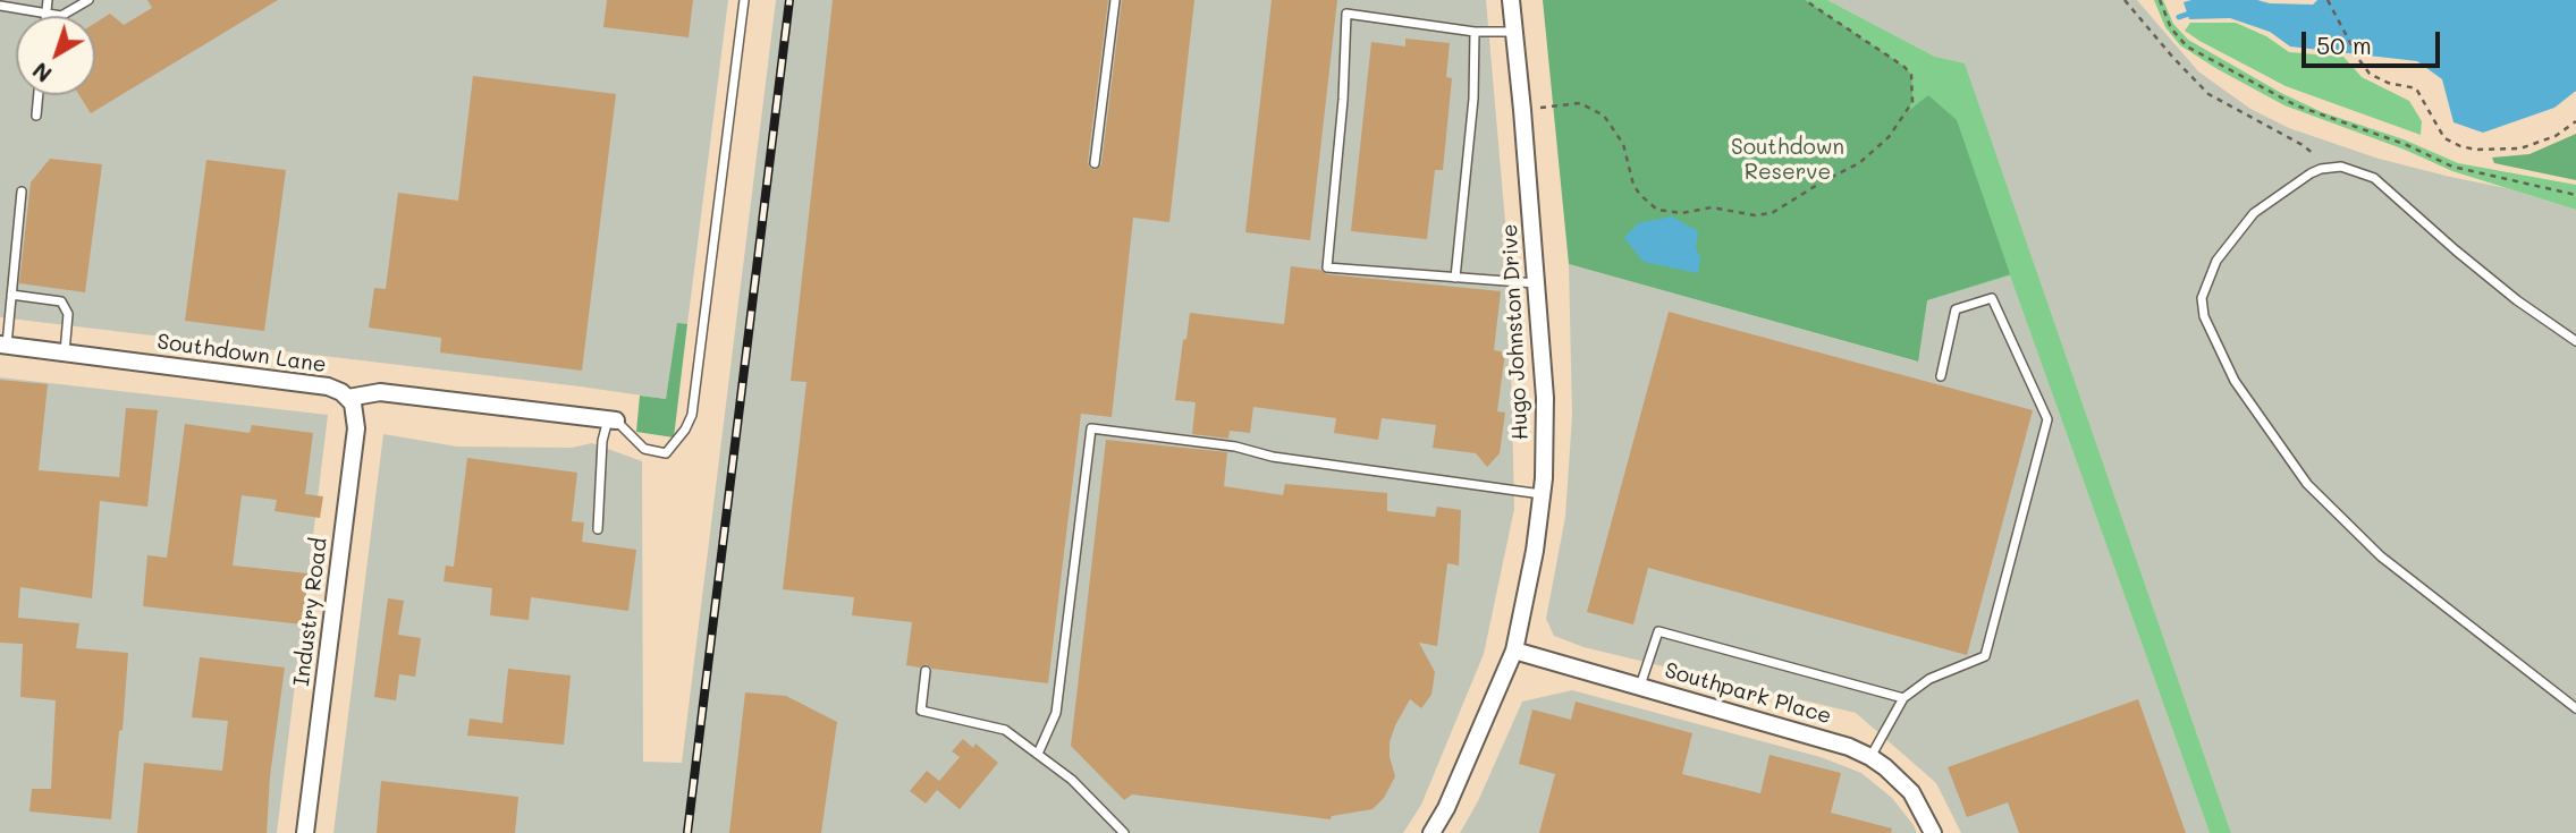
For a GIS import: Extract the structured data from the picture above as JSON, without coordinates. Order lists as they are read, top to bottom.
{
  "streets": {
    "street": [
      "Hugo Johnston Drive",
      "Southdown Lane",
      "Industry Road",
      "Southpark Place"
    ]
  },
  "crossings": [
    ["Hugo Johnston Drive", "Southpark Place"],
    ["Southdown Lane", "Industry Road"]
  ],
  "parks": ["Southdown Reserve"],
  "scale_bar": "50 m",
  "north": "bottom left"
}
